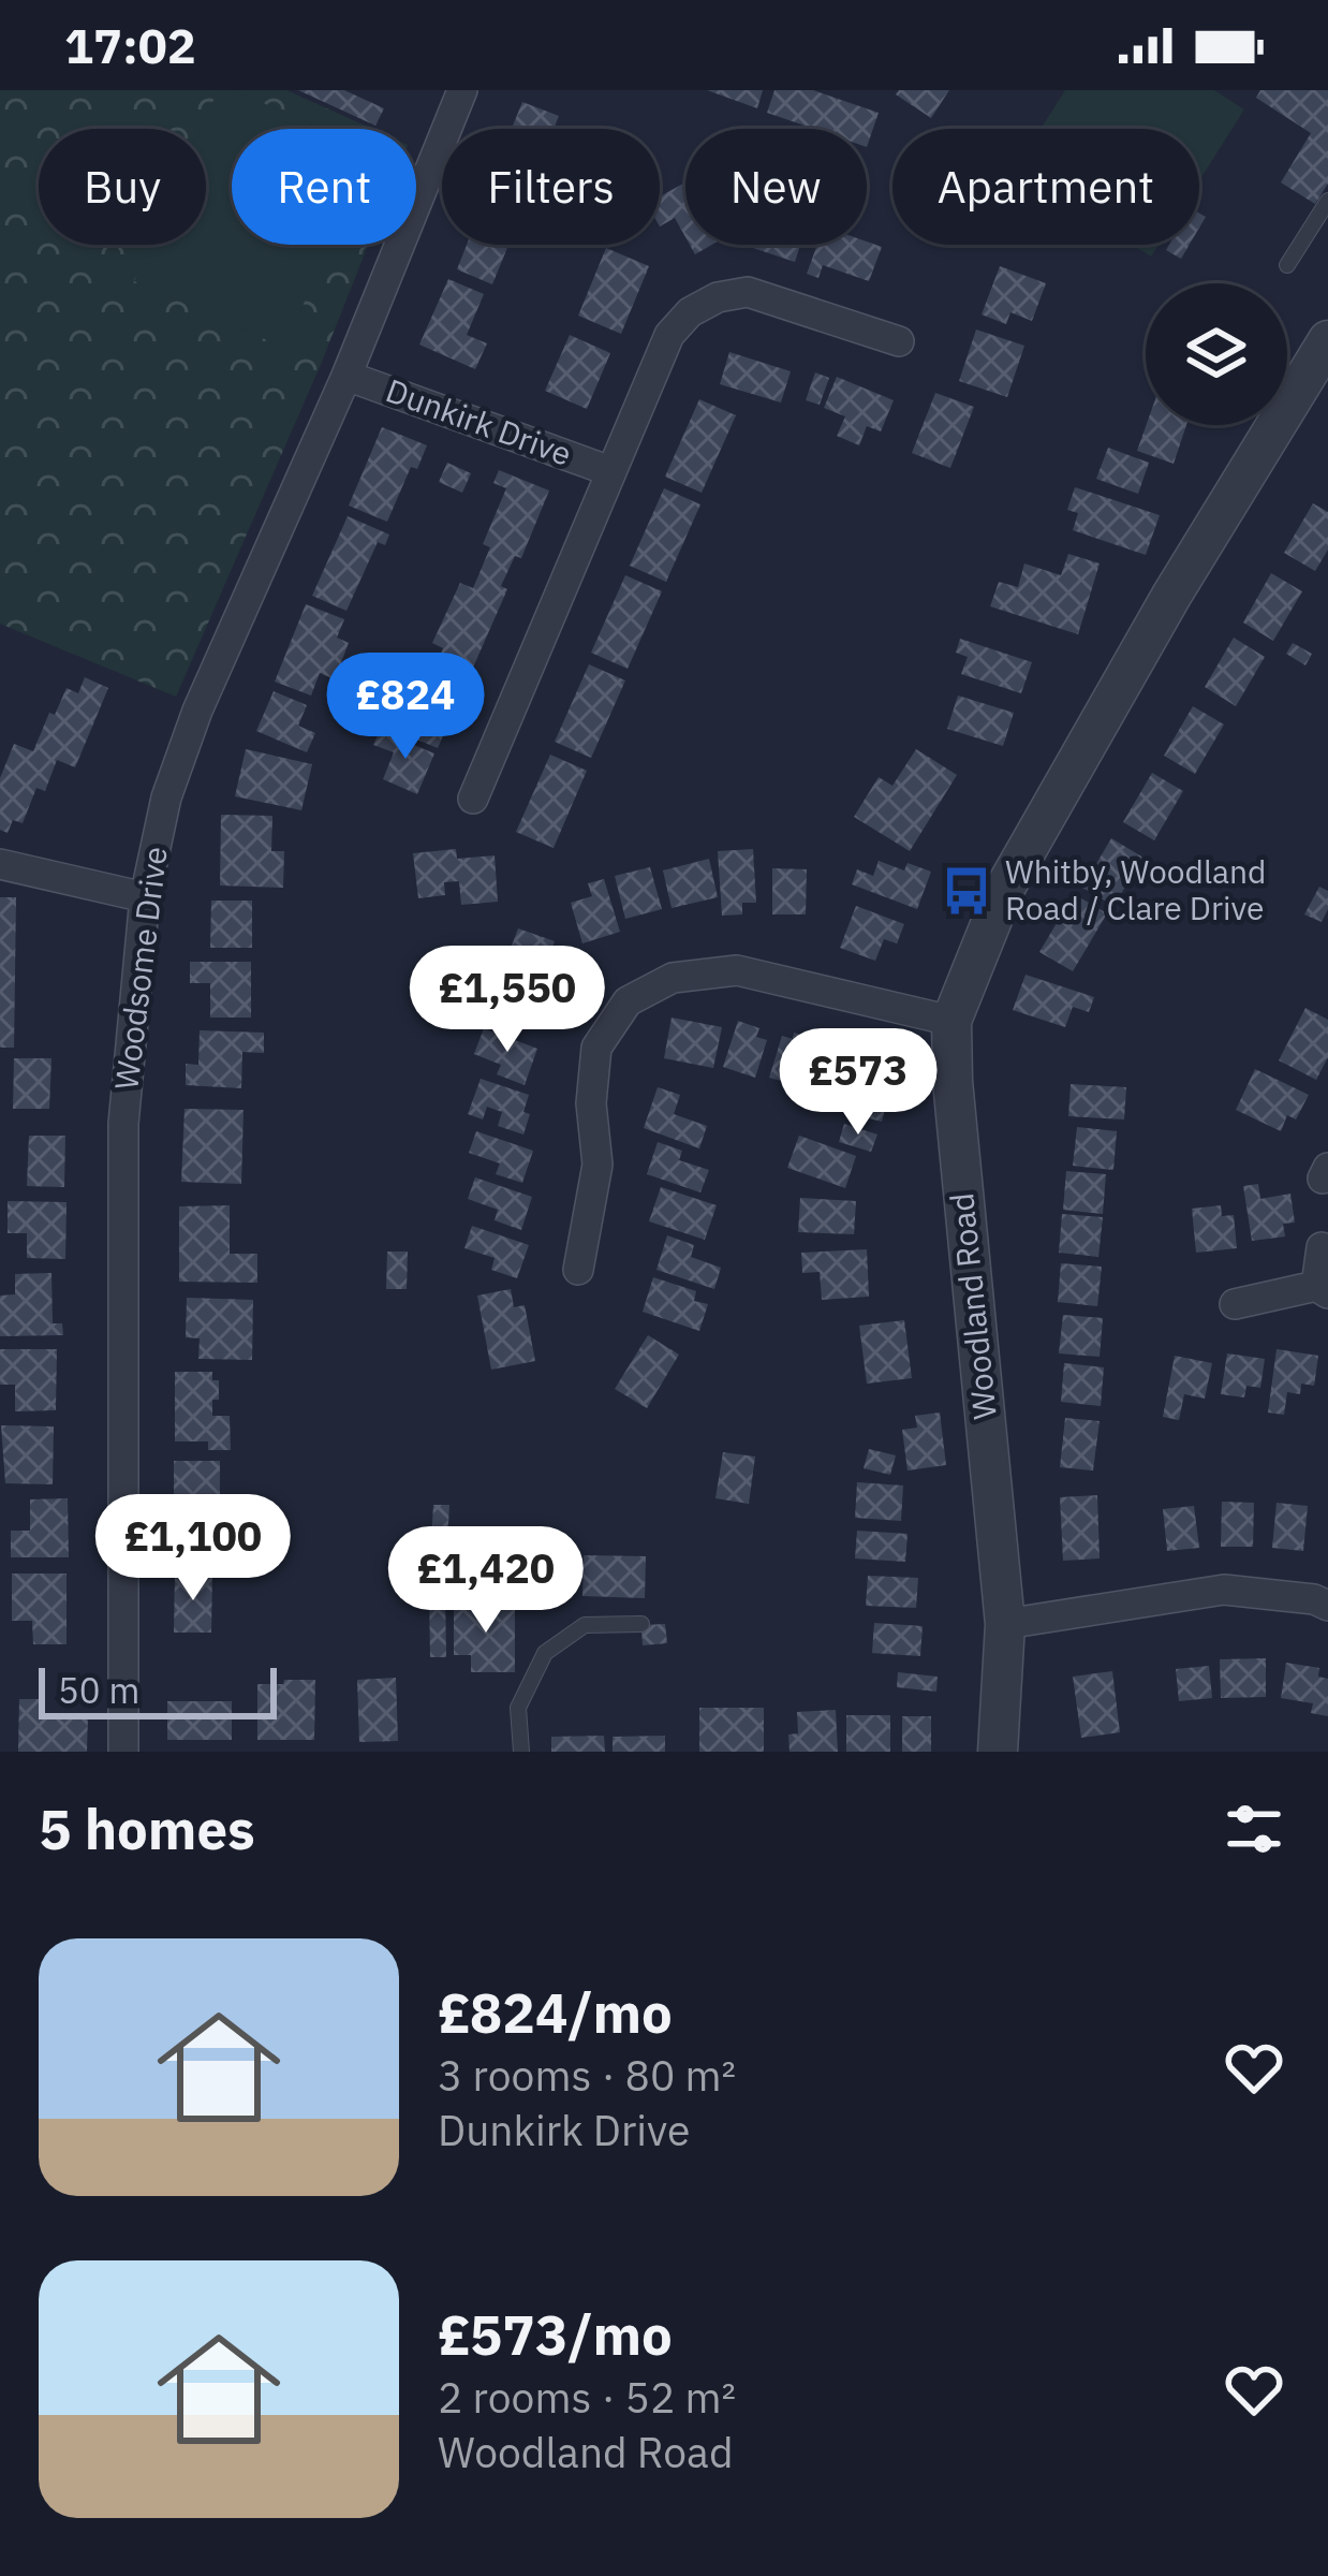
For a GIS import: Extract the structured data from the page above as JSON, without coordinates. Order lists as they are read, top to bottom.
{
  "streets": {
    "street": ["Dunkirk Drive", "Woodsome Drive", "Woodland Road"]
  },
  "crossings": [
    ["Dunkirk Drive", "Woodsome Drive"]
  ],
  "places": {
    "bus stop": ["Whitby, Woodland Road / Clare Drive"]
  },
  "scale_bar": "50 m",
  "page": {
    "status": "17:02",
    "chip": [
      "Buy",
      "Rent",
      "Filters",
      "New",
      "Apartment"
    ],
    "price": [
      "£824",
      "£1,550",
      "£573",
      "£1,100",
      "£1,420"
    ],
    "scale": "50 m",
    "heading": "5 homes",
    "list": [
      {
        "name": "£824/mo",
        "note": "3 rooms · 80 m² · Dunkirk Drive"
      },
      {
        "name": "£573/mo",
        "note": "2 rooms · 52 m² · Woodland Road"
      }
    ]
  }
}
